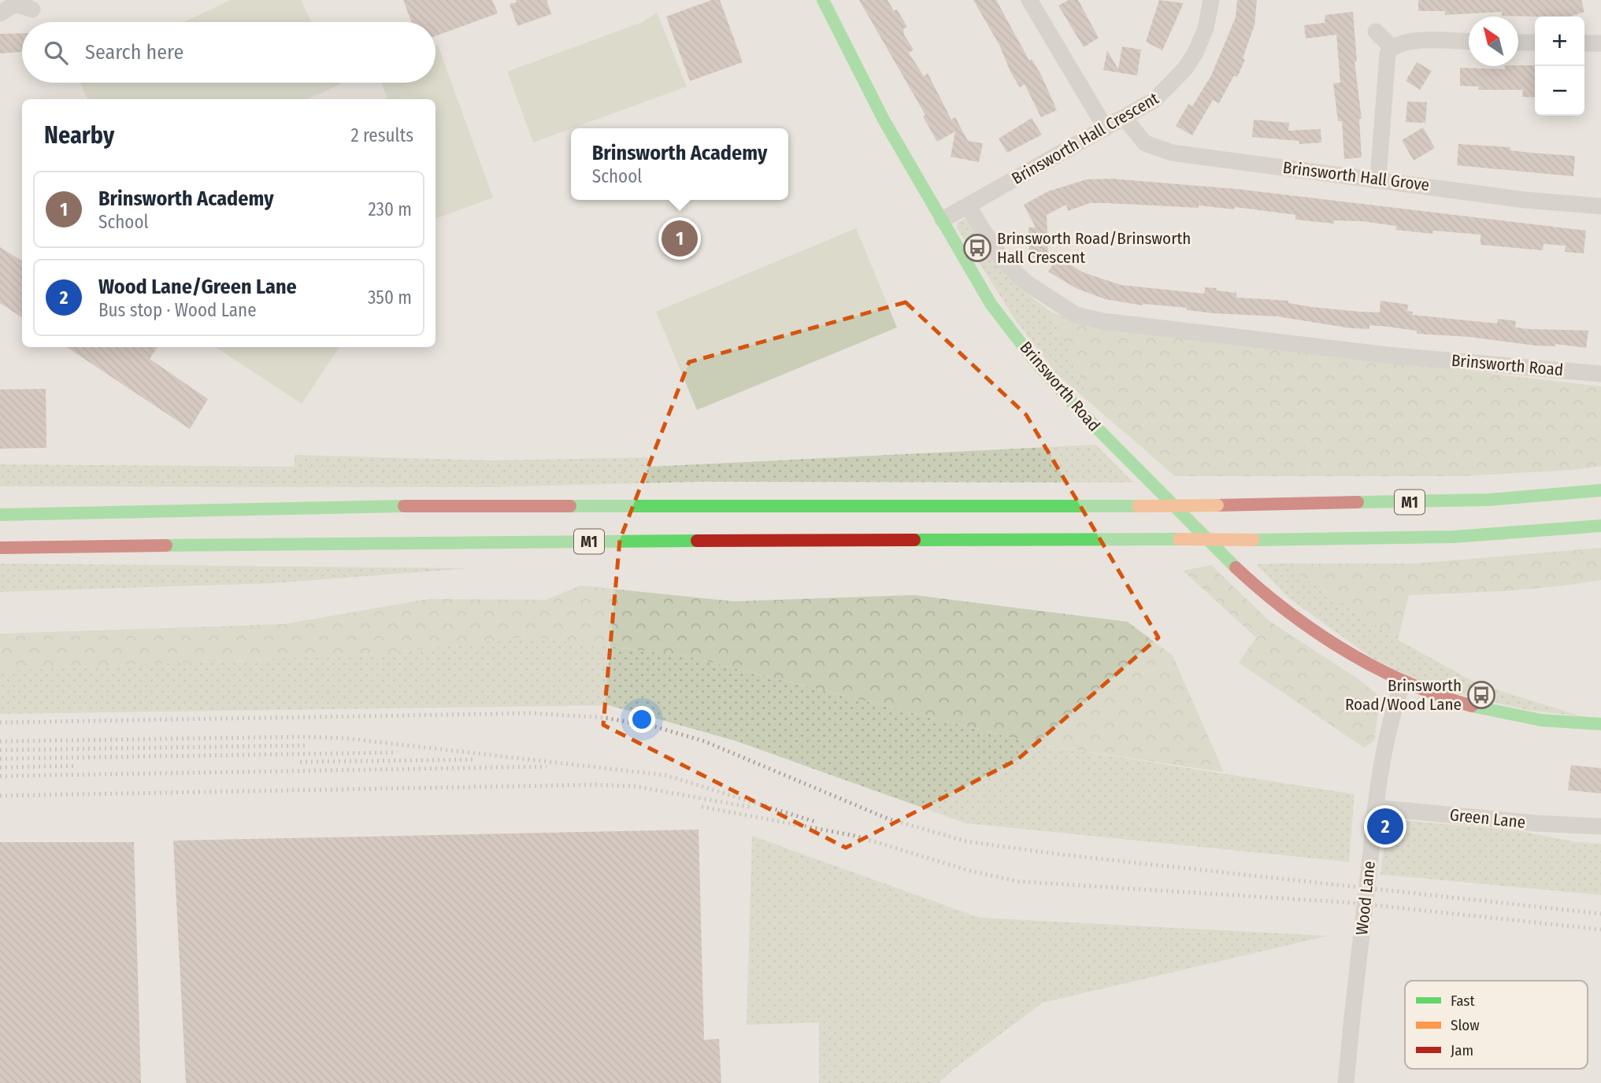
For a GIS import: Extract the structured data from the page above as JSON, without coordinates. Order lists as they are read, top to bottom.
{
  "streets": {
    "main road": ["Brinsworth Road", "M1"],
    "street": [
      "Brinsworth Hall Crescent",
      "Brinsworth Hall Grove",
      "Green Lane",
      "Wood Lane"
    ]
  },
  "crossings": [
    ["Brinsworth Hall Crescent", "Brinsworth Hall Grove"],
    ["Brinsworth Hall Crescent", "Brinsworth Road"],
    ["Brinsworth Road", "Wood Lane"],
    ["Green Lane", "Wood Lane"]
  ],
  "places": {
    "bus stop": ["Brinsworth Road/Brinsworth Hall Crescent", "Brinsworth Road/Wood Lane"]
  },
  "legend": ["Fast", "Slow", "Jam"],
  "north": "top left",
  "page": {
    "map_buttons": ["+", "−"],
    "search": "Search here",
    "heading": ["Nearby", "2 results"],
    "popup": ["Brinsworth Academy", "School"],
    "list": [
      {
        "mark": "1",
        "name": "Brinsworth Academy",
        "note": "School",
        "value": "230 m"
      },
      {
        "mark": "2",
        "name": "Wood Lane/Green Lane",
        "note": "Bus stop · Wood Lane",
        "value": "350 m"
      }
    ],
    "pins": ["1", "2"]
  }
}
